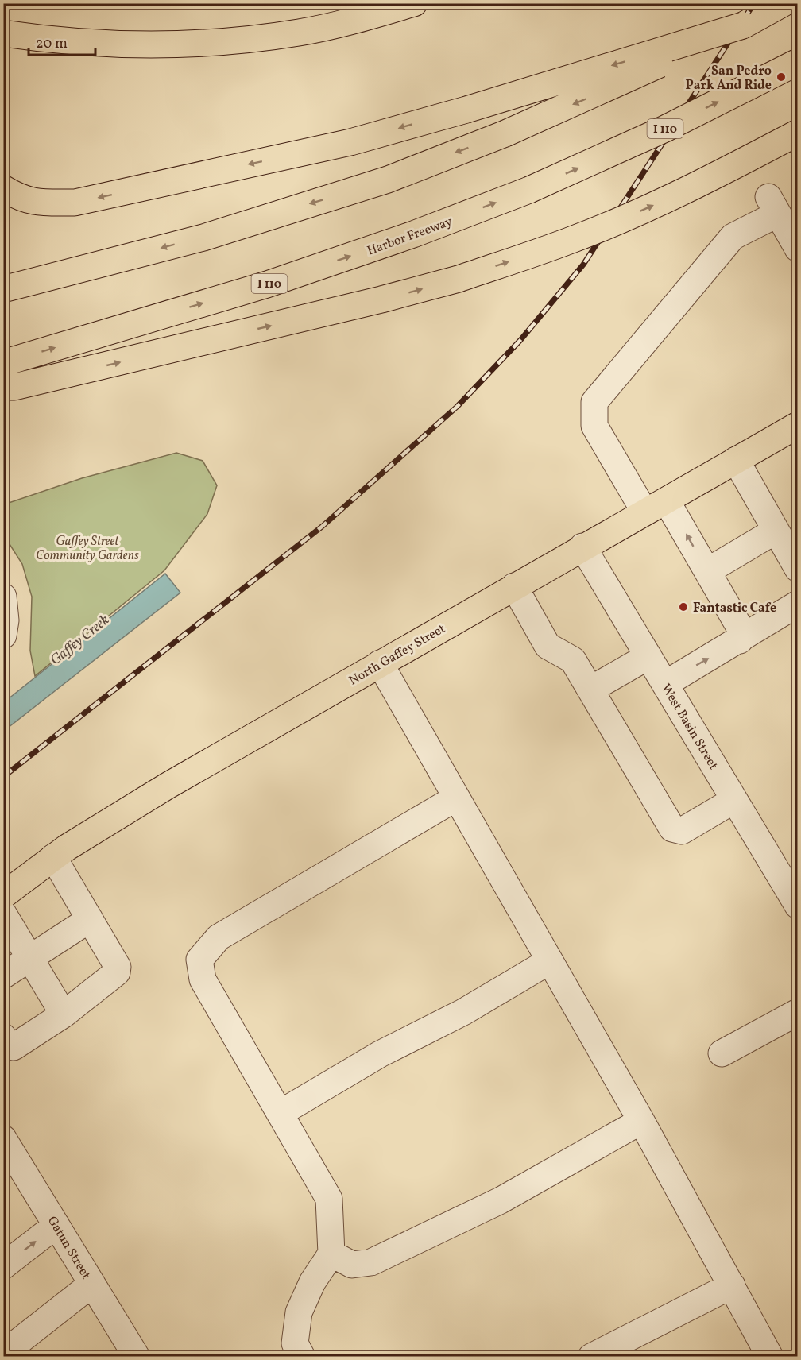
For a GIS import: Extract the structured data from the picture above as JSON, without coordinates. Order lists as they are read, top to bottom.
{
  "streets": {
    "main road": ["I 110", "Harbor Freeway", "North Gaffey Street"],
    "street": ["West Basin Street", "Gatun Street"]
  },
  "crossings": [
    ["North Gaffey Street", "West Basin Street"]
  ],
  "water": ["Gaffey Creek"],
  "parks": ["Gaffey Street Community Gardens"],
  "places": ["San Pedro Park And Ride", "Fantastic Cafe"],
  "scale_bar": "20 m"
}
